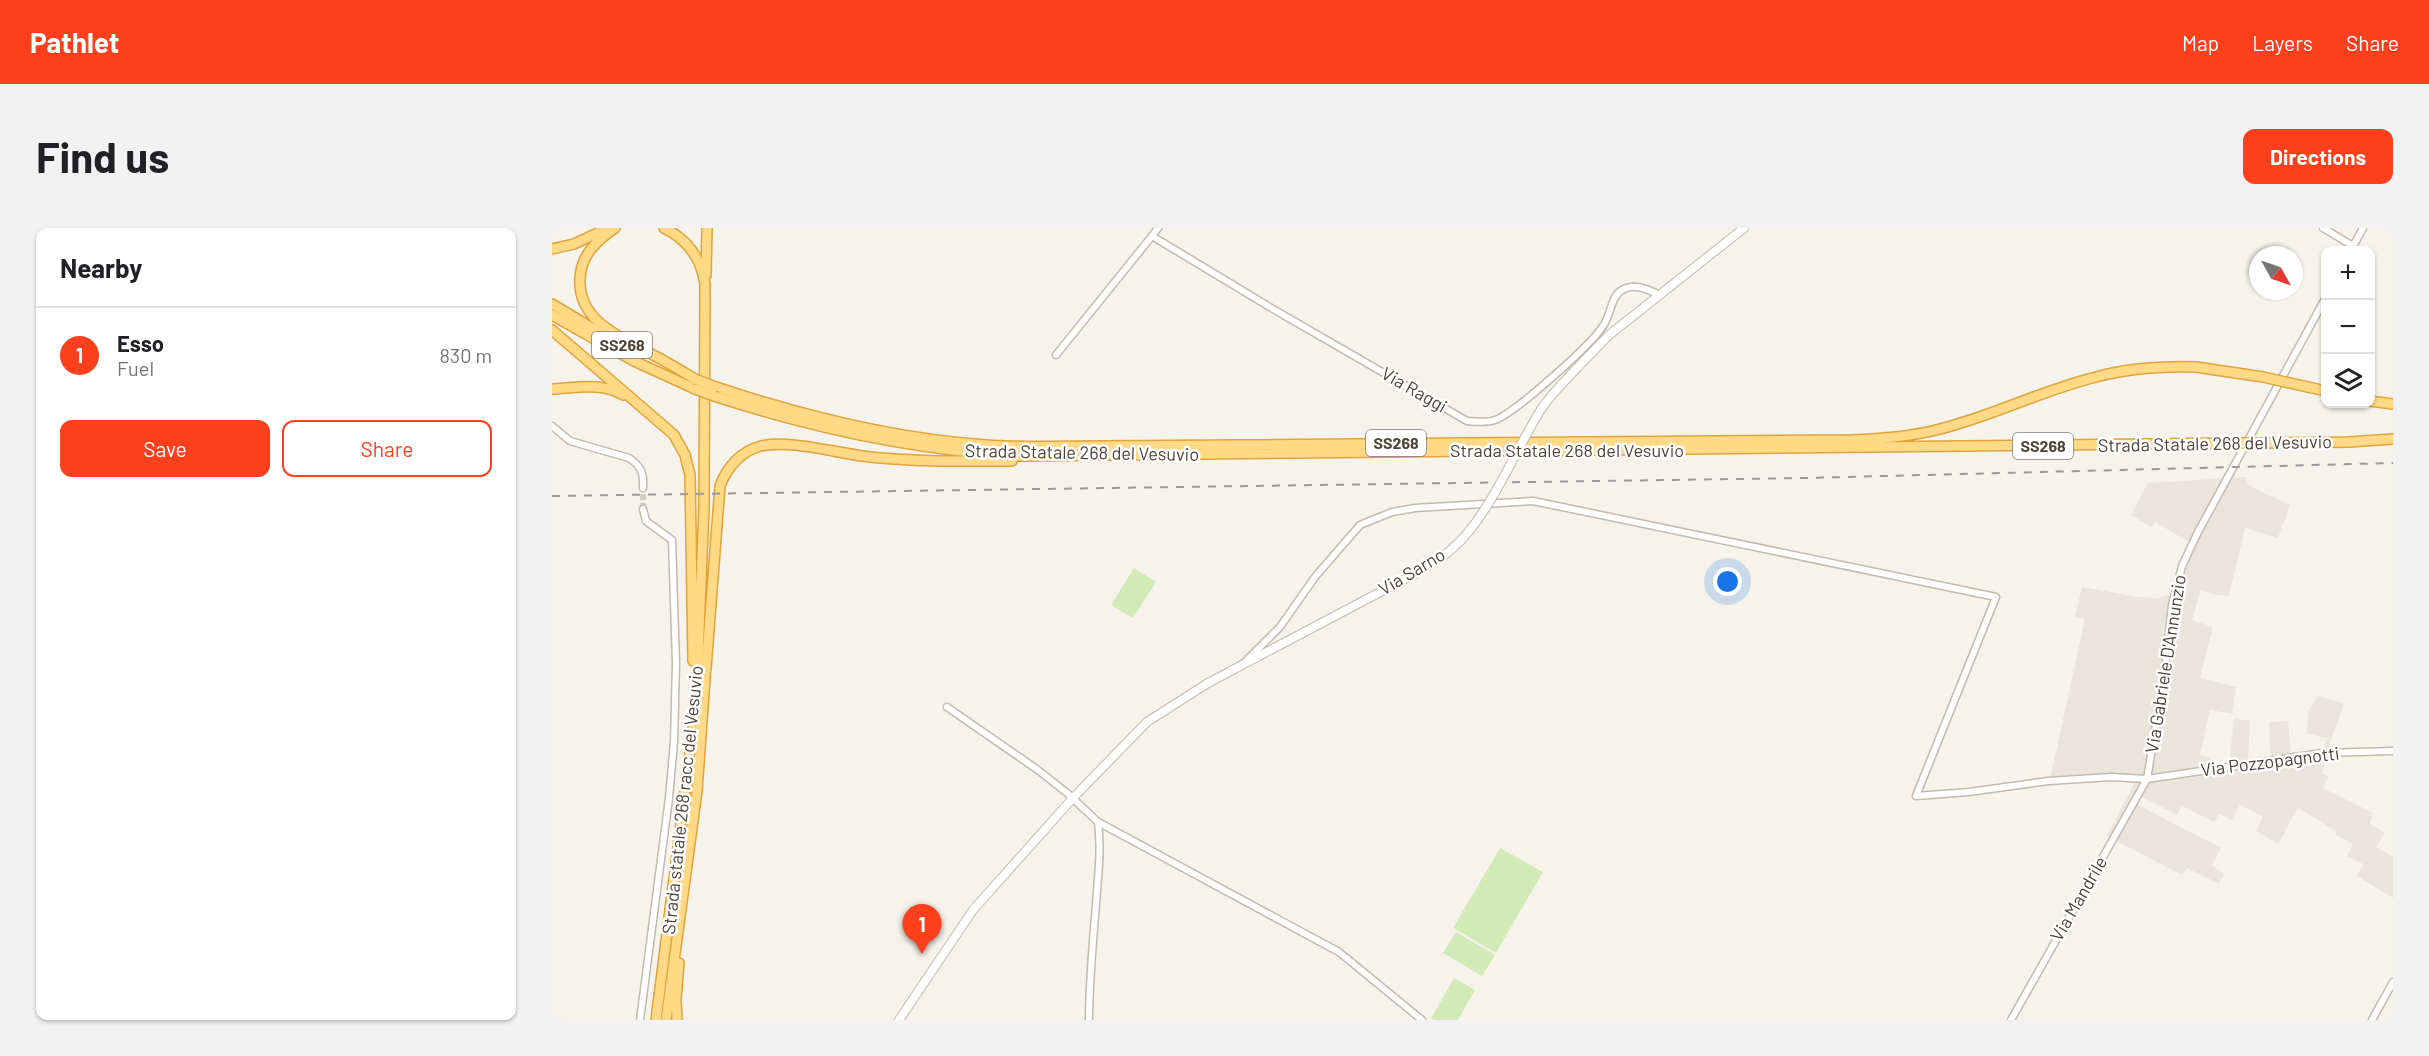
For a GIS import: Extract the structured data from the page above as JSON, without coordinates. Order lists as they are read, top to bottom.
{
  "streets": {
    "highway": ["SS268", "Strada Statale 268 del Vesuvio", "Strada statale 268 racc del Vesuvio"],
    "street": [
      "Via Raggi",
      "Via Sarno",
      "Via Gabriele D'Annunzio",
      "Via Pozzopagnotti",
      "Via Mandrile"
    ]
  },
  "crossings": [
    ["Via Raggi", "Via Sarno"],
    ["Via Sarno", "Via Pozzopagnotti"],
    ["Via Gabriele D'Annunzio", "Via Pozzopagnotti"],
    ["Via Gabriele D'Annunzio", "Via Mandrile"],
    ["Via Pozzopagnotti", "Via Mandrile"]
  ],
  "north": "bottom right",
  "page": {
    "header": "Pathlet",
    "nav": ["Map", "Layers", "Share"],
    "buttons": [
      "Directions",
      ["Save", "Share"]
    ],
    "title": "Find us",
    "heading": "Nearby",
    "map_buttons": ["+", "−"],
    "list": [
      {
        "mark": "1",
        "name": "Esso",
        "note": "Fuel",
        "value": "830 m"
      }
    ],
    "pins": "1"
  }
}
